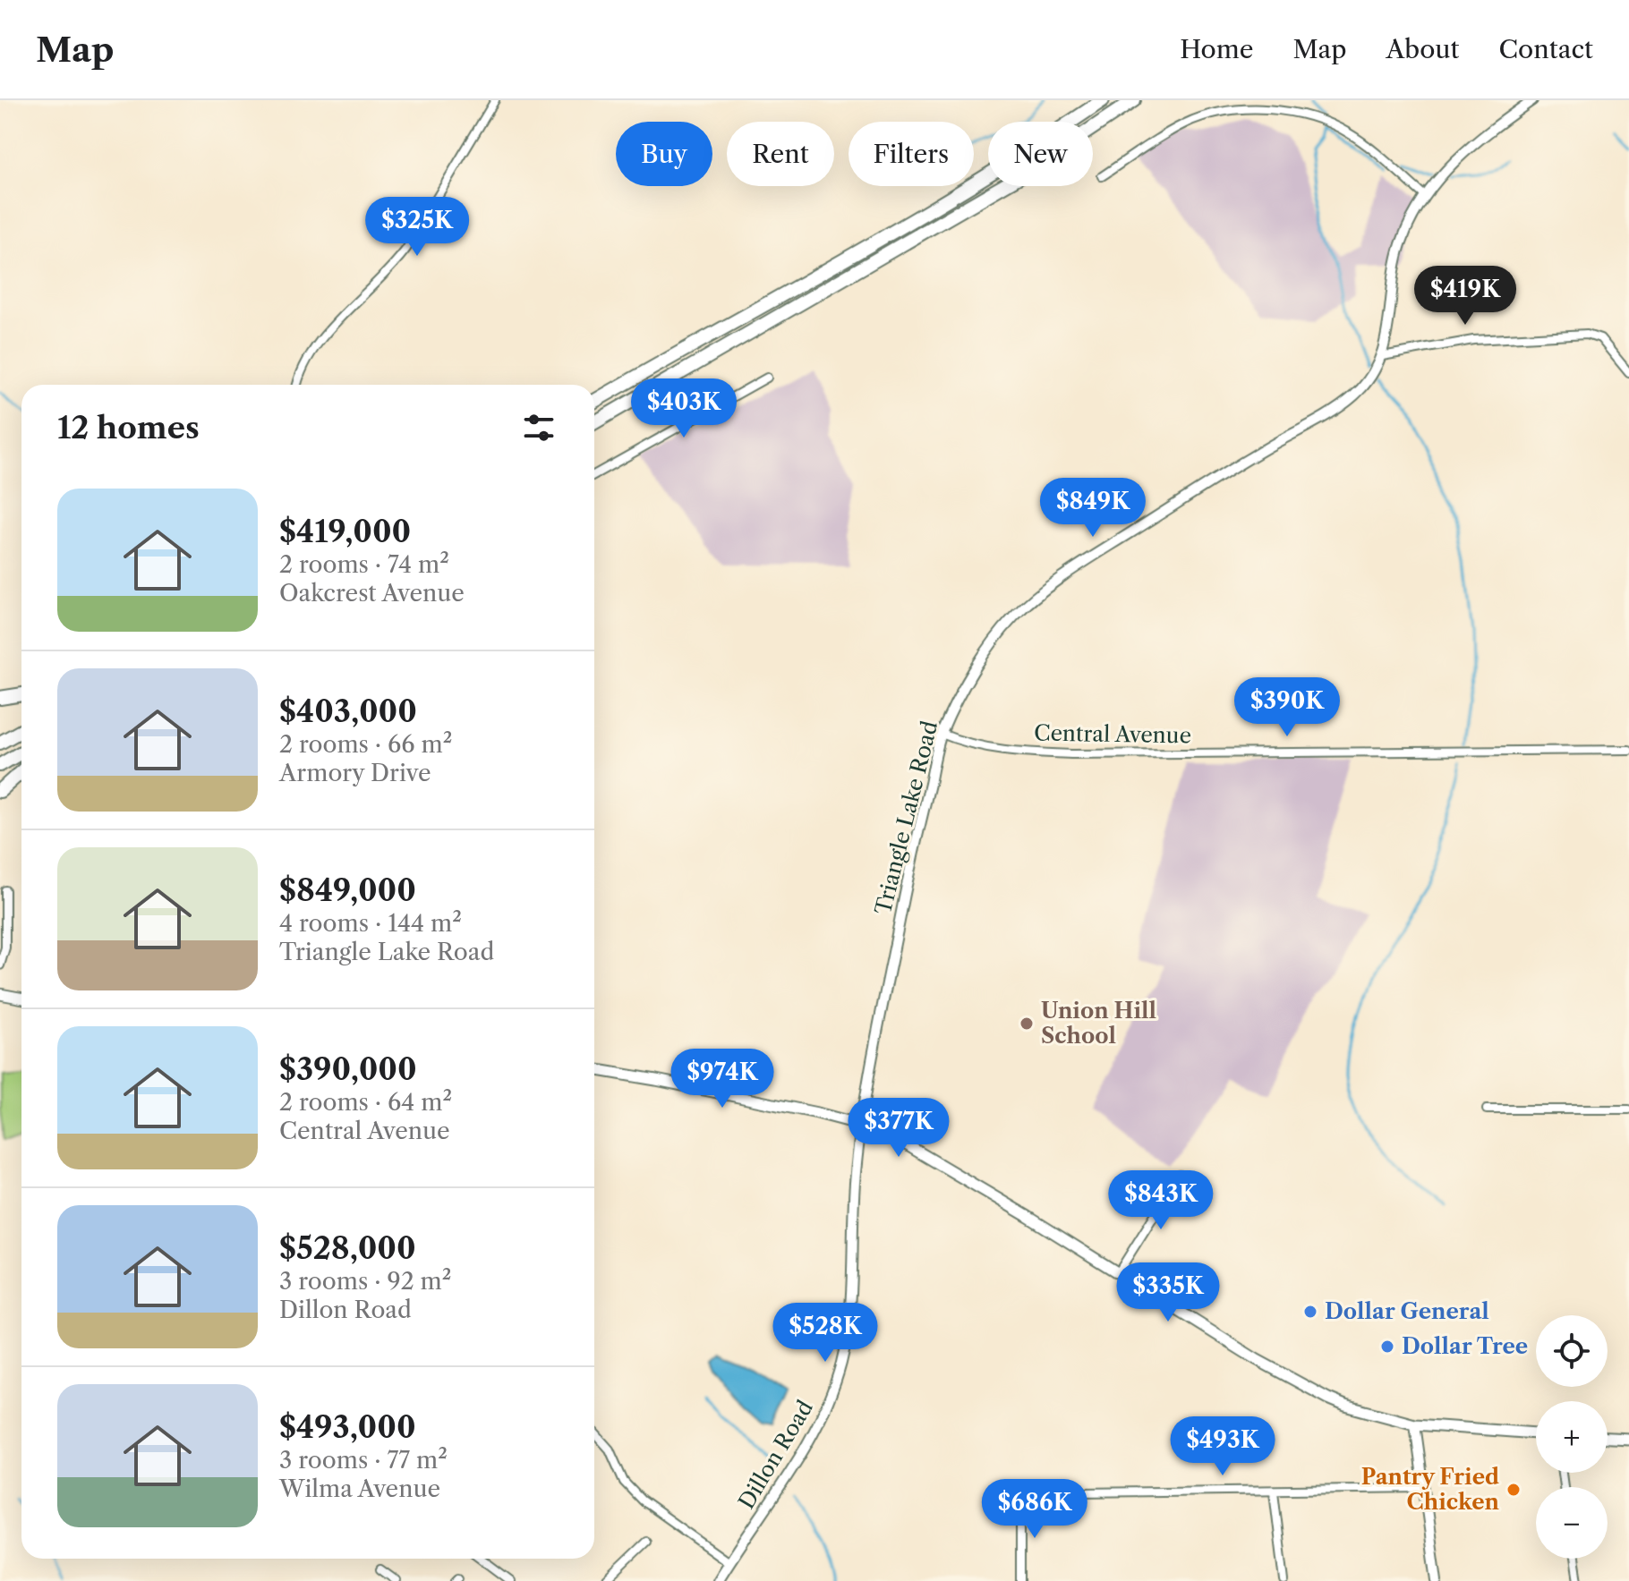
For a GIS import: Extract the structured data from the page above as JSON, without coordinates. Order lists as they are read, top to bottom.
{
  "streets": {
    "street": ["Central Avenue", "Triangle Lake Road", "Dillon Road"]
  },
  "crossings": [
    ["Central Avenue", "Triangle Lake Road"],
    ["Triangle Lake Road", "Dillon Road"]
  ],
  "places": [
    "Union Hill School",
    "Dollar General",
    "Dollar Tree",
    "Pantry Fried Chicken"
  ],
  "page": {
    "header": "Map",
    "nav": [
      "Home",
      "Map",
      "About",
      "Contact"
    ],
    "chip": [
      "Buy",
      "Rent",
      "Filters",
      "New"
    ],
    "price": [
      "$325K",
      "$419K",
      "$403K",
      "$849K",
      "$390K",
      "$974K",
      "$377K",
      "$843K",
      "$335K",
      "$528K",
      "$493K",
      "$686K"
    ],
    "heading": "12 homes",
    "list": [
      {
        "name": "$419,000",
        "note": "2 rooms · 74 m² · Oakcrest Avenue"
      },
      {
        "name": "$403,000",
        "note": "2 rooms · 66 m² · Armory Drive"
      },
      {
        "name": "$849,000",
        "note": "4 rooms · 144 m² · Triangle Lake Road"
      },
      {
        "name": "$390,000",
        "note": "2 rooms · 64 m² · Central Avenue"
      },
      {
        "name": "$528,000",
        "note": "3 rooms · 92 m² · Dillon Road"
      },
      {
        "name": "$493,000",
        "note": "3 rooms · 77 m² · Wilma Avenue"
      }
    ],
    "map_buttons": ["+", "−"]
  }
}
